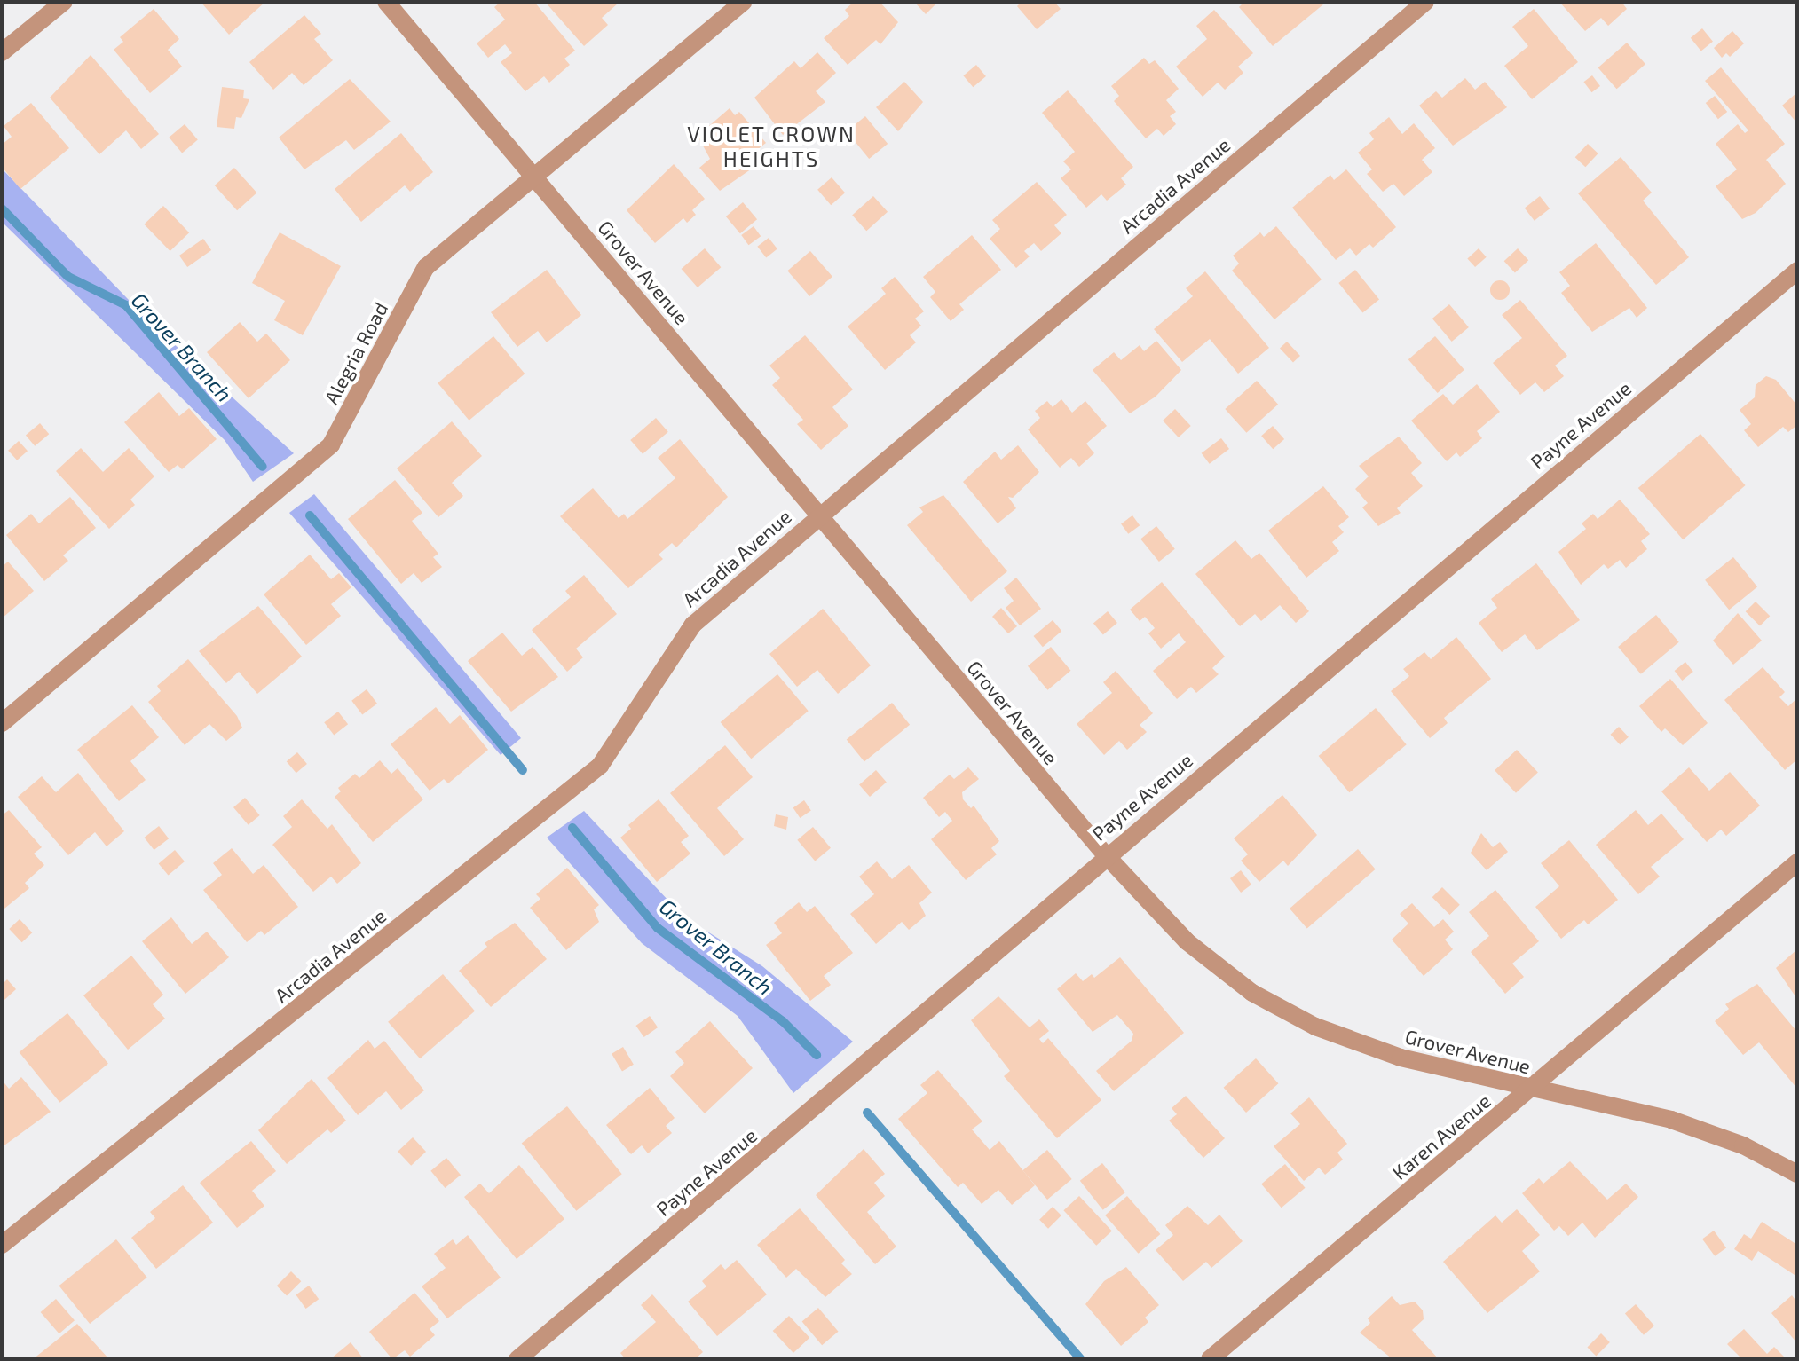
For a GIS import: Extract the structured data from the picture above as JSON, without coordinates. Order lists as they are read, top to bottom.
{
  "streets": {
    "street": [
      "Arcadia Avenue",
      "Grover Avenue",
      "Alegria Road",
      "Payne Avenue",
      "Karen Avenue"
    ]
  },
  "crossings": [
    ["Arcadia Avenue", "Grover Avenue"],
    ["Grover Avenue", "Alegria Road"],
    ["Grover Avenue", "Payne Avenue"],
    ["Grover Avenue", "Karen Avenue"]
  ],
  "districts": ["VIOLET CROWN HEIGHTS"],
  "water": ["Grover Branch"]
}
